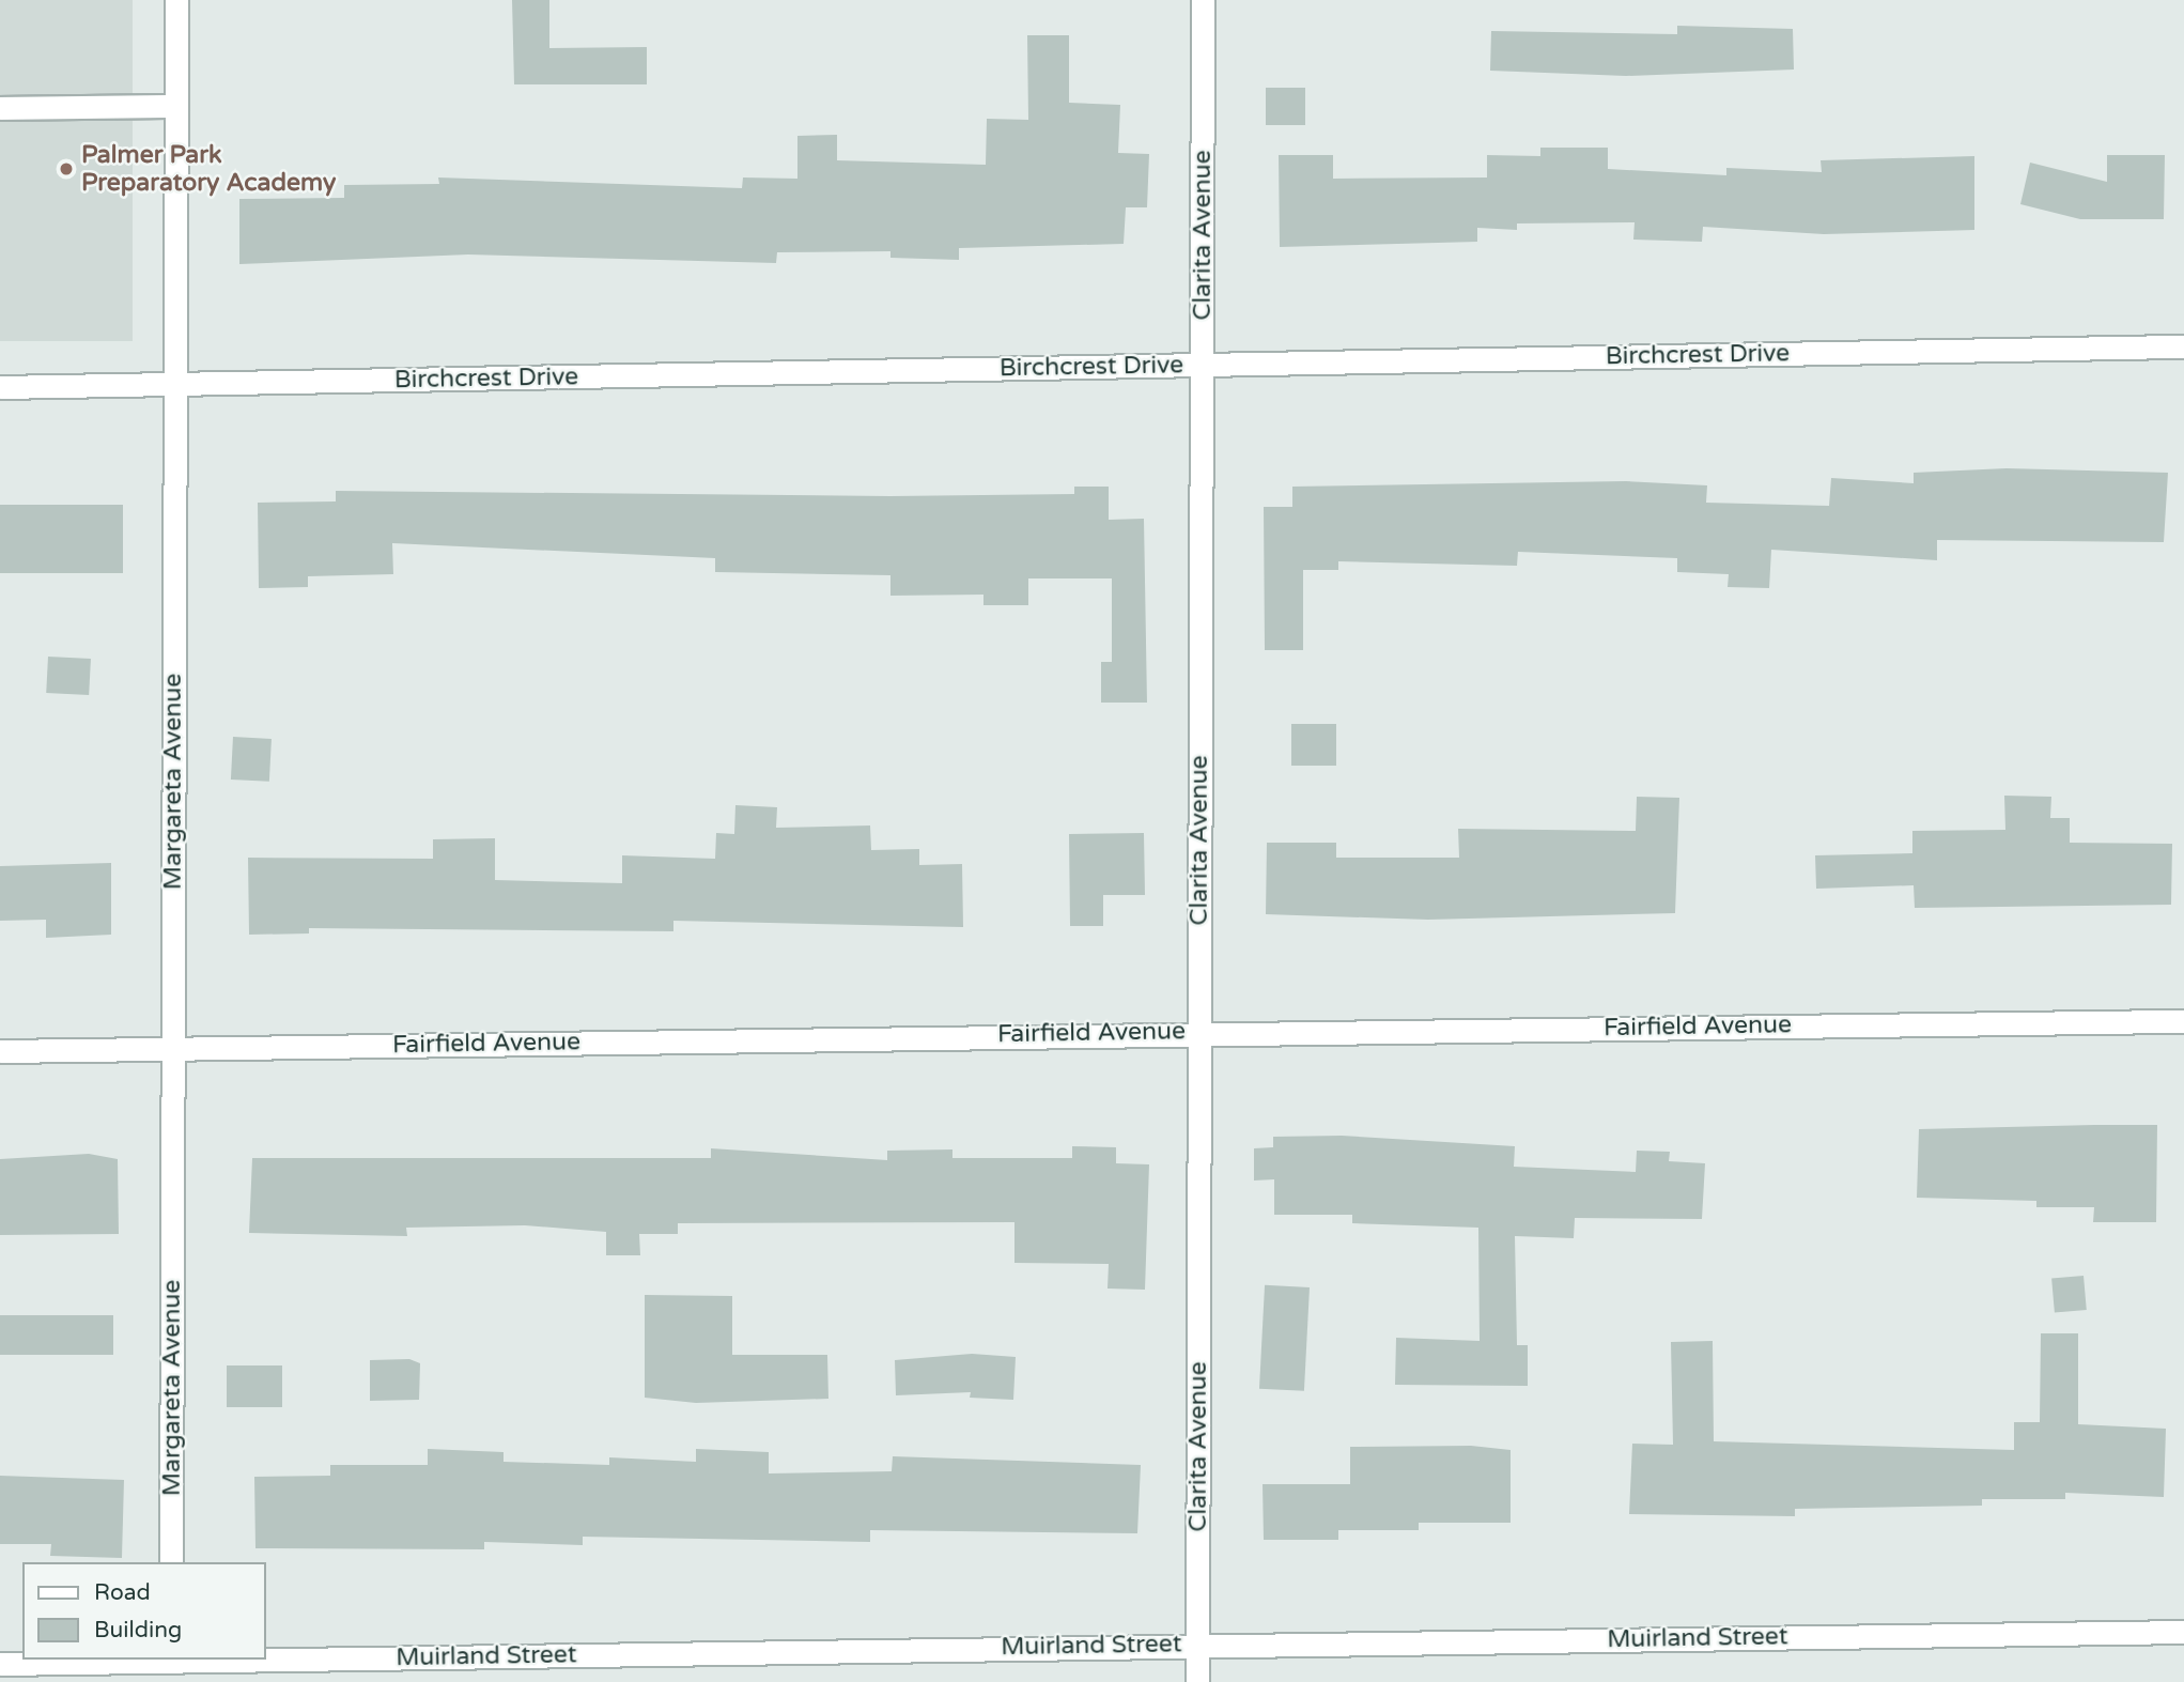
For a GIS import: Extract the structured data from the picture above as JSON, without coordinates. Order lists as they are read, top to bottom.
{
  "streets": {
    "street": [
      "Clarita Avenue",
      "Birchcrest Drive",
      "Margareta Avenue",
      "Fairfield Avenue",
      "Muirland Street"
    ]
  },
  "crossings": [
    ["Clarita Avenue", "Birchcrest Drive"],
    ["Clarita Avenue", "Fairfield Avenue"],
    ["Clarita Avenue", "Muirland Street"],
    ["Birchcrest Drive", "Margareta Avenue"],
    ["Margareta Avenue", "Fairfield Avenue"]
  ],
  "places": ["Palmer Park Preparatory Academy"],
  "legend": ["Road", "Building"]
}
